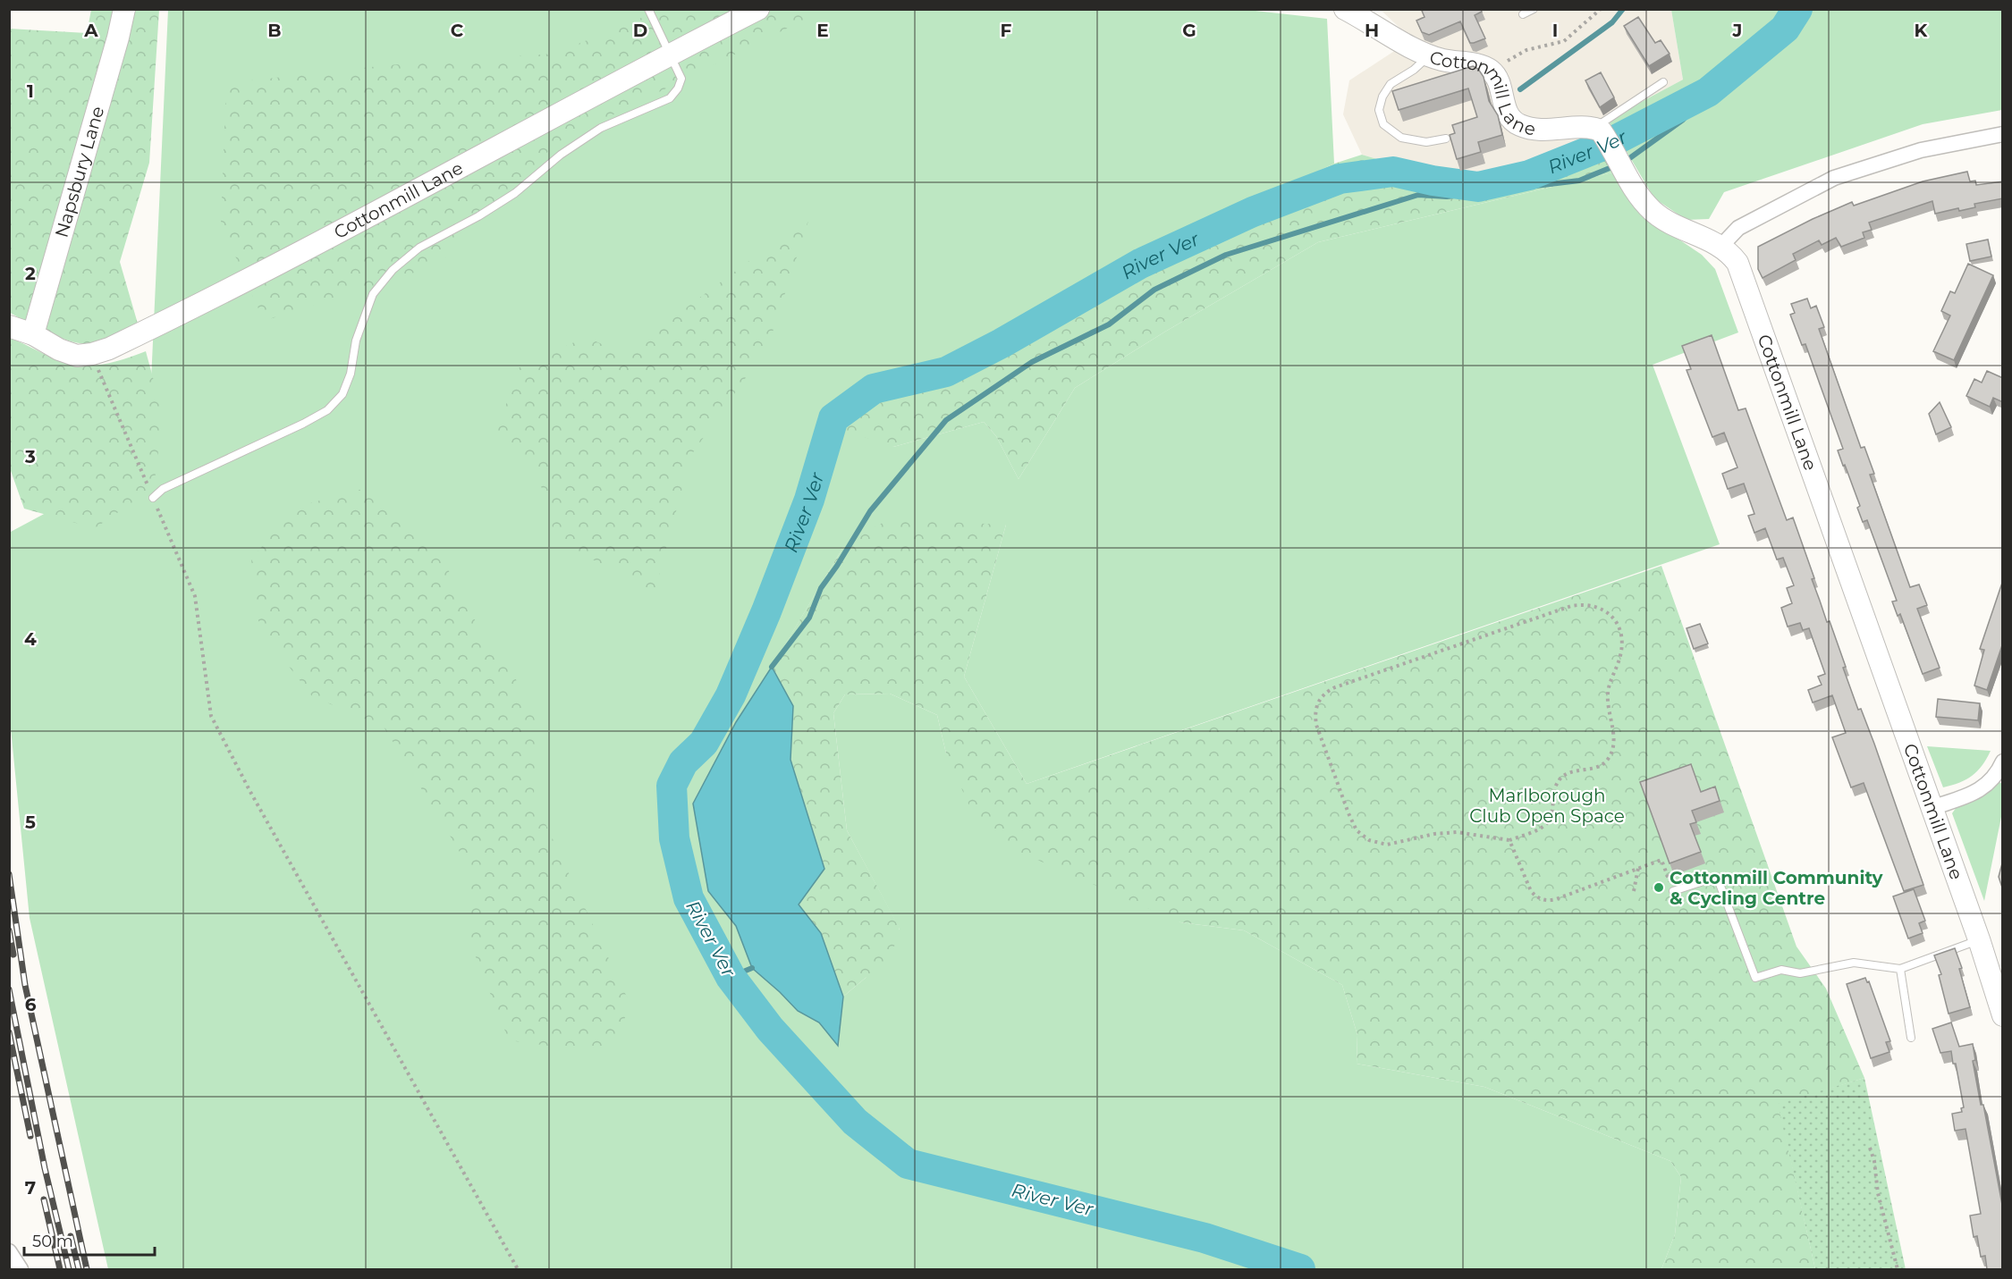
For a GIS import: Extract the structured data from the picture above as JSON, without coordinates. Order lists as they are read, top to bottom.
{
  "streets": {
    "street": ["Cottonmill Lane", "Napsbury Lane"]
  },
  "crossings": [
    ["Cottonmill Lane", "Napsbury Lane"]
  ],
  "water": ["River Ver"],
  "parks": ["Marlborough Club Open Space"],
  "places": ["Cottonmill Community & Cycling Centre"],
  "scale_bar": "50 m",
  "grid": {
    "columns": [
      "A",
      "B",
      "C",
      "D",
      "E",
      "F",
      "G",
      "H",
      "I",
      "J",
      "K"
    ],
    "rows": [
      "1",
      "2",
      "3",
      "4",
      "5",
      "6",
      "7"
    ]
  }
}
